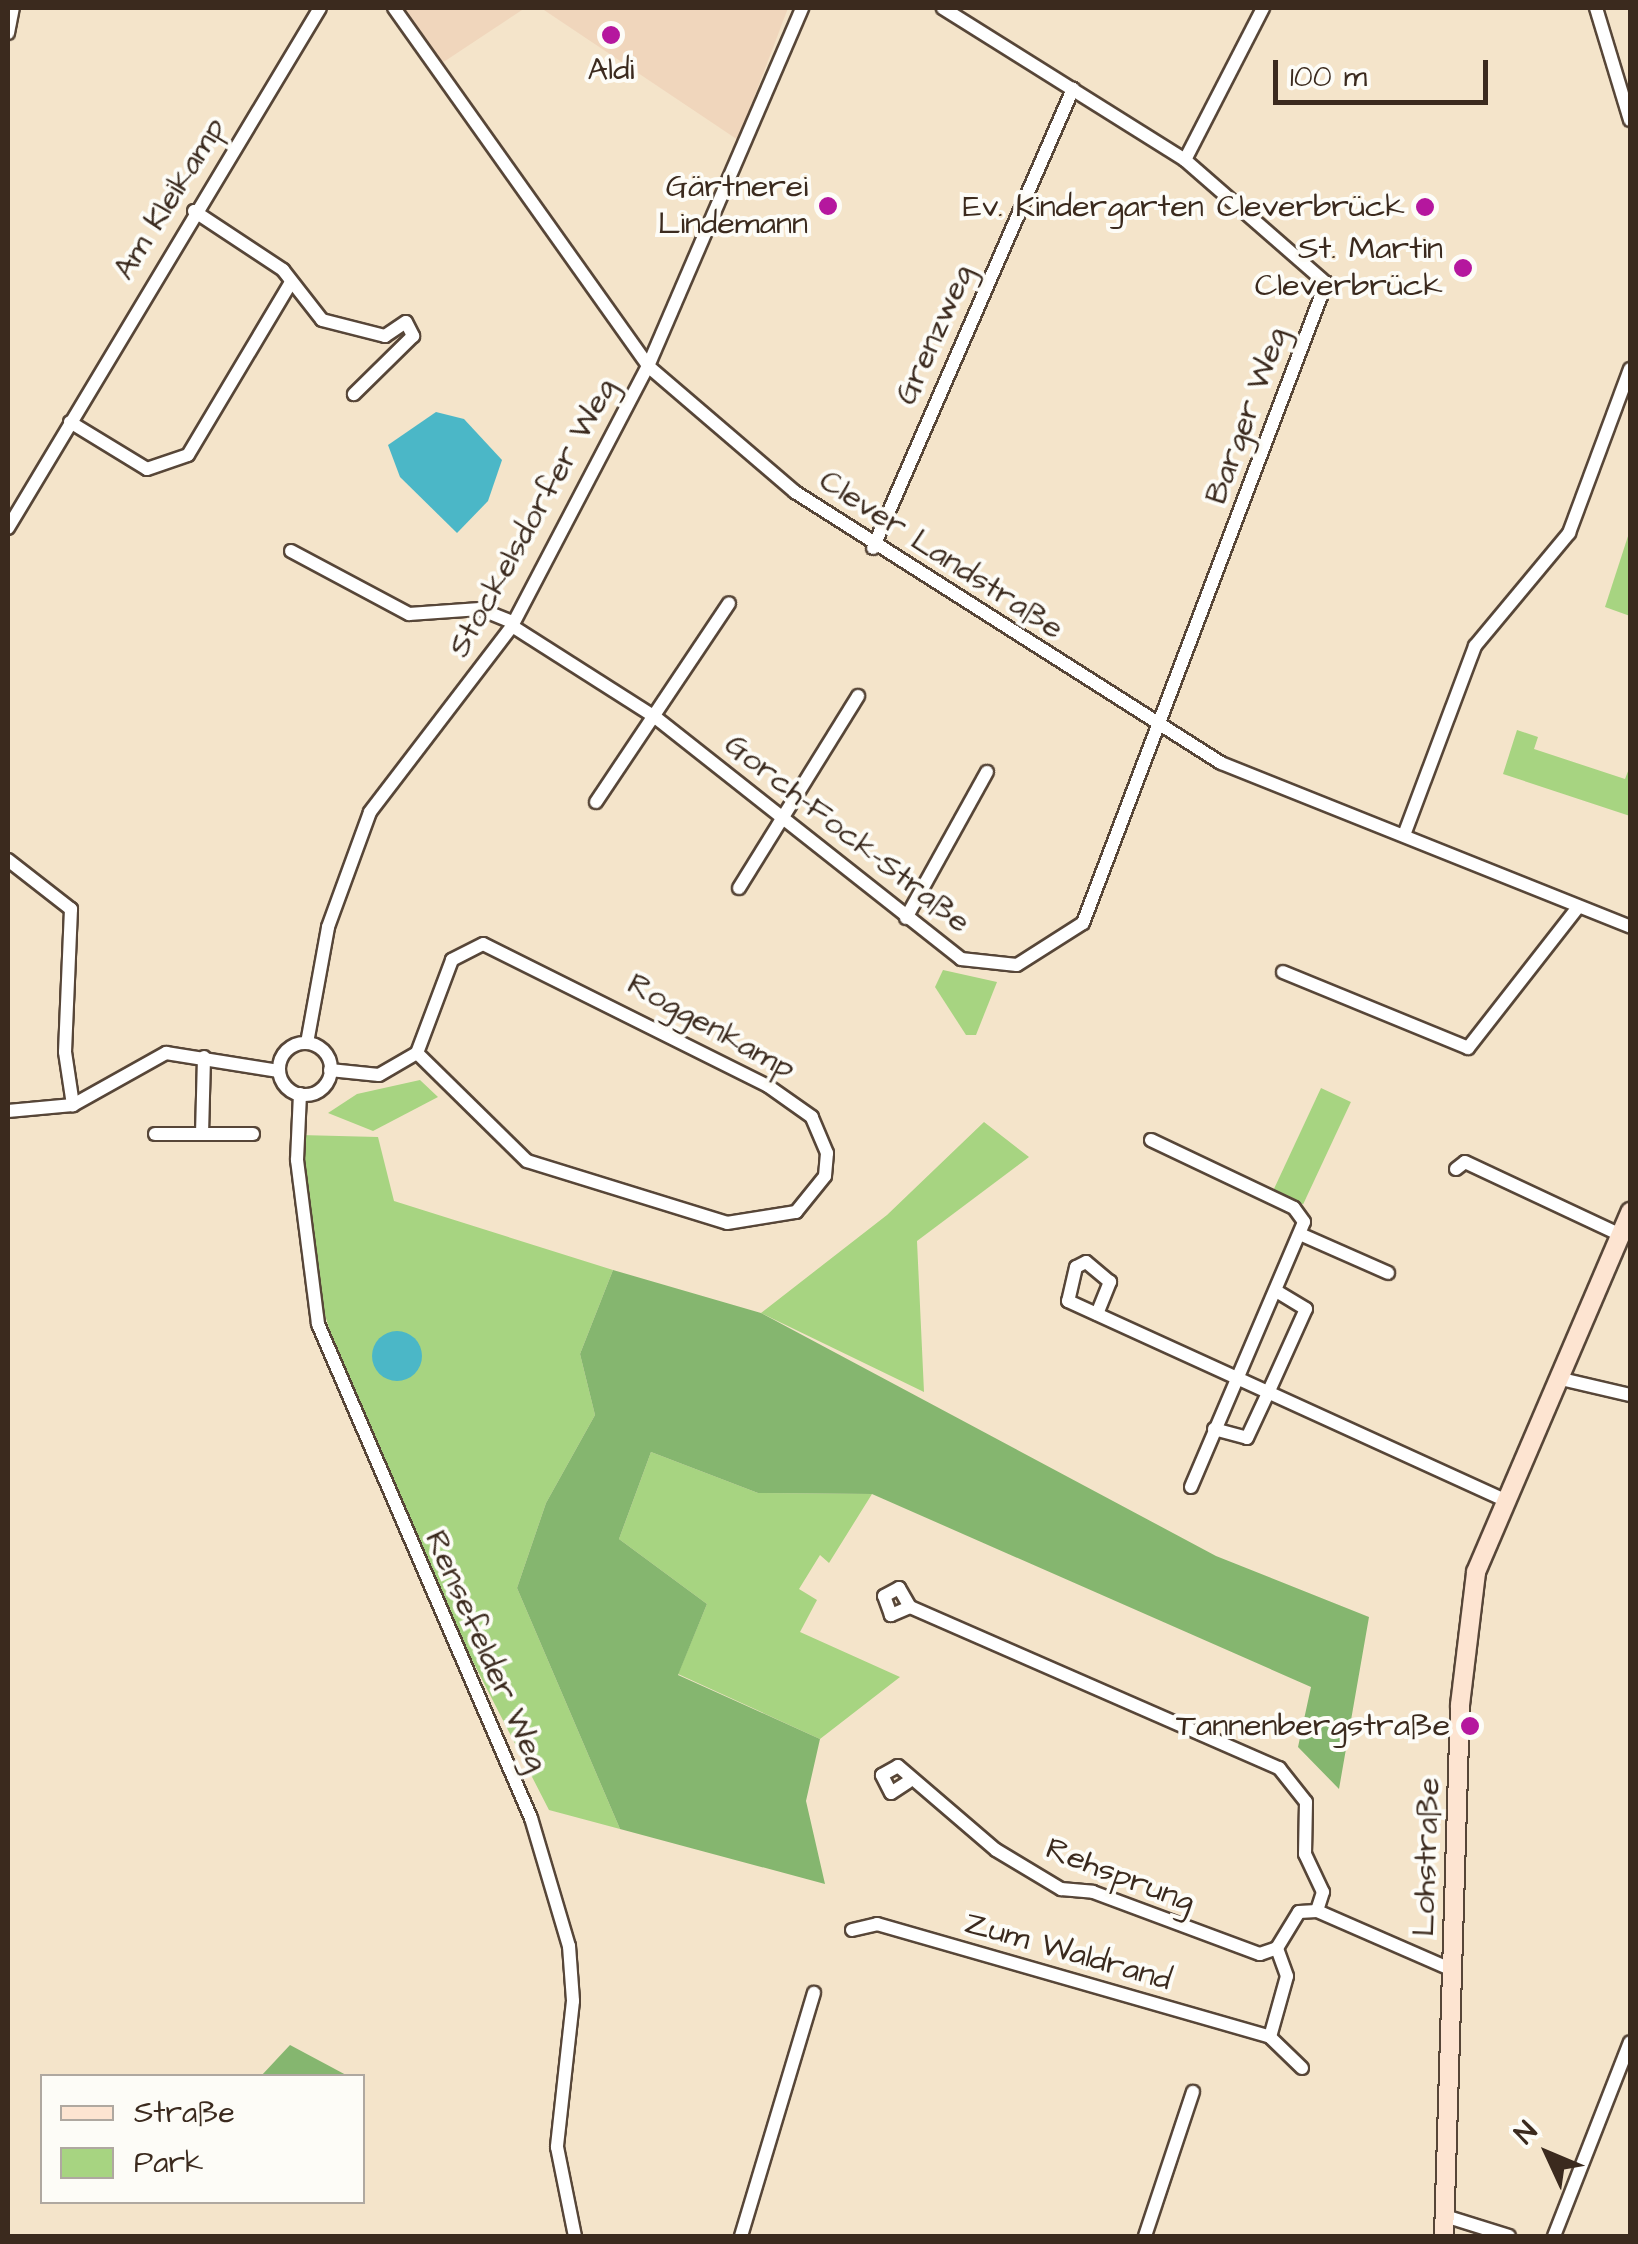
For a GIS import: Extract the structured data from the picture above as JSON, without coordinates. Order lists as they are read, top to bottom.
{
  "streets": {
    "main road": ["Lohstraße"],
    "street": [
      "Am Kleikamp",
      "Grenzweg",
      "Barger Weg",
      "Stockelsdorfer Weg",
      "Clever Landstraße",
      "Gorch-Fock-Straße",
      "Roggenkamp",
      "Rensefelder Weg",
      "Rehsprung",
      "Zum Waldrand"
    ]
  },
  "crossings": [
    ["Grenzweg", "Barger Weg"],
    ["Grenzweg", "Clever Landstraße"],
    ["Barger Weg", "Clever Landstraße"],
    ["Barger Weg", "Gorch-Fock-Straße"],
    ["Stockelsdorfer Weg", "Clever Landstraße"],
    ["Stockelsdorfer Weg", "Gorch-Fock-Straße"],
    ["Stockelsdorfer Weg", "Rensefelder Weg"],
    ["Clever Landstraße", "Gorch-Fock-Straße"]
  ],
  "places": [
    "Aldi",
    "Gärtnerei Lindemann",
    "Ev. Kindergarten Cleverbrück",
    "St. Martin Cleverbrück",
    "Tannenbergstraße"
  ],
  "legend": ["Straße", "Park"],
  "scale_bar": "100 m",
  "north": "top left"
}
